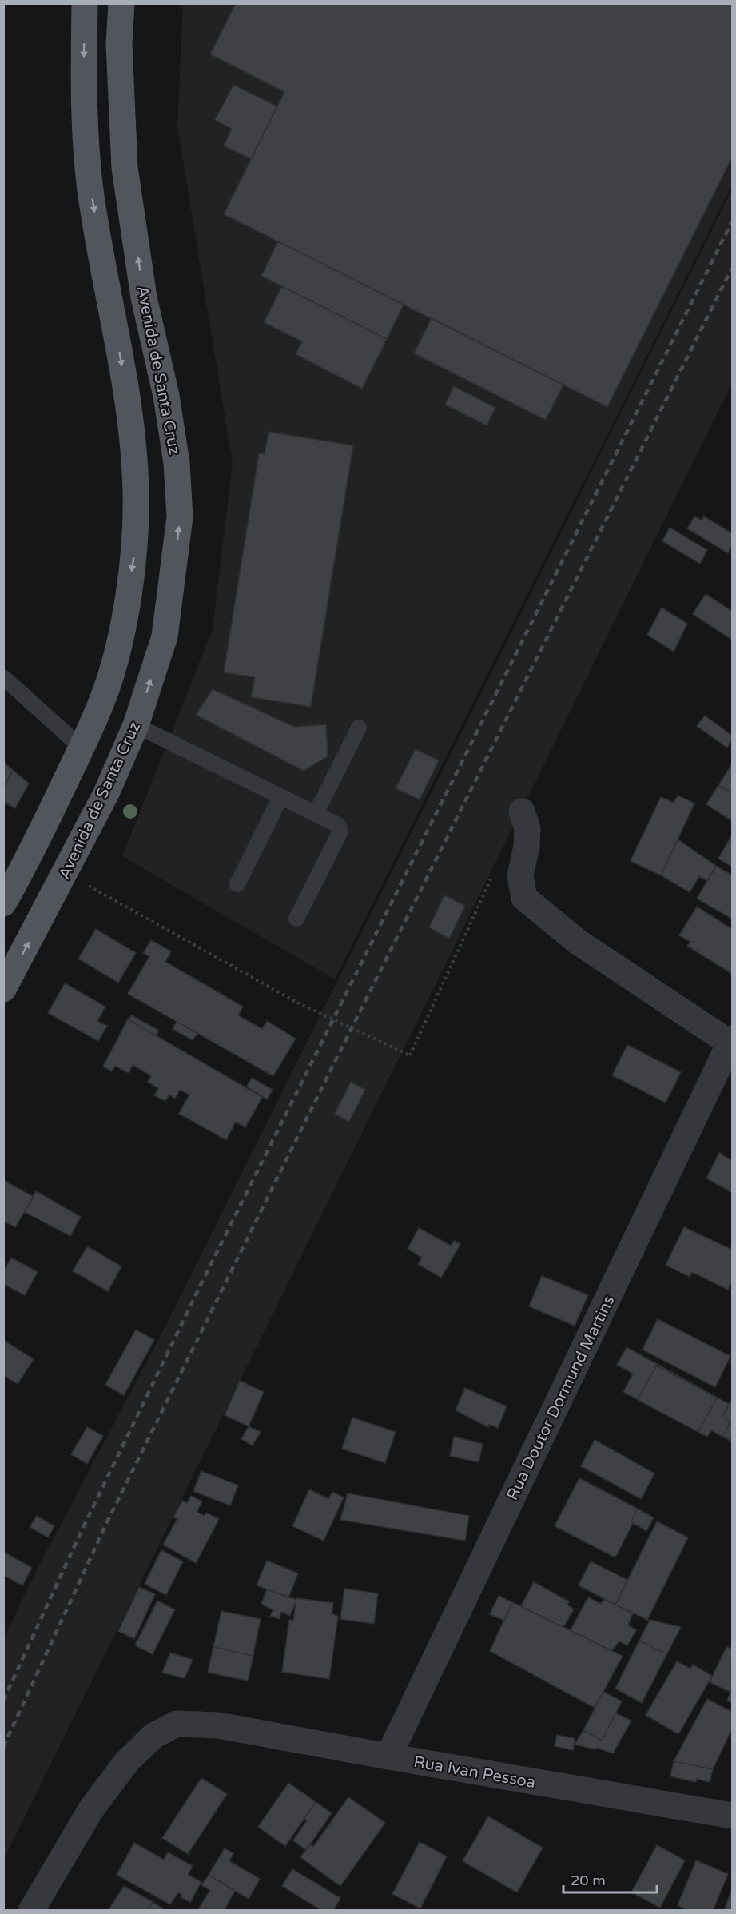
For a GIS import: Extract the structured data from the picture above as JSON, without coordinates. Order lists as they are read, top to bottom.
{
  "streets": {
    "main road": ["Avenida de Santa Cruz"],
    "street": ["Rua Doutor Dormund Martins", "Rua Ivan Pessoa"]
  },
  "crossings": [
    ["Rua Doutor Dormund Martins", "Rua Ivan Pessoa"]
  ],
  "scale_bar": "20 m"
}
